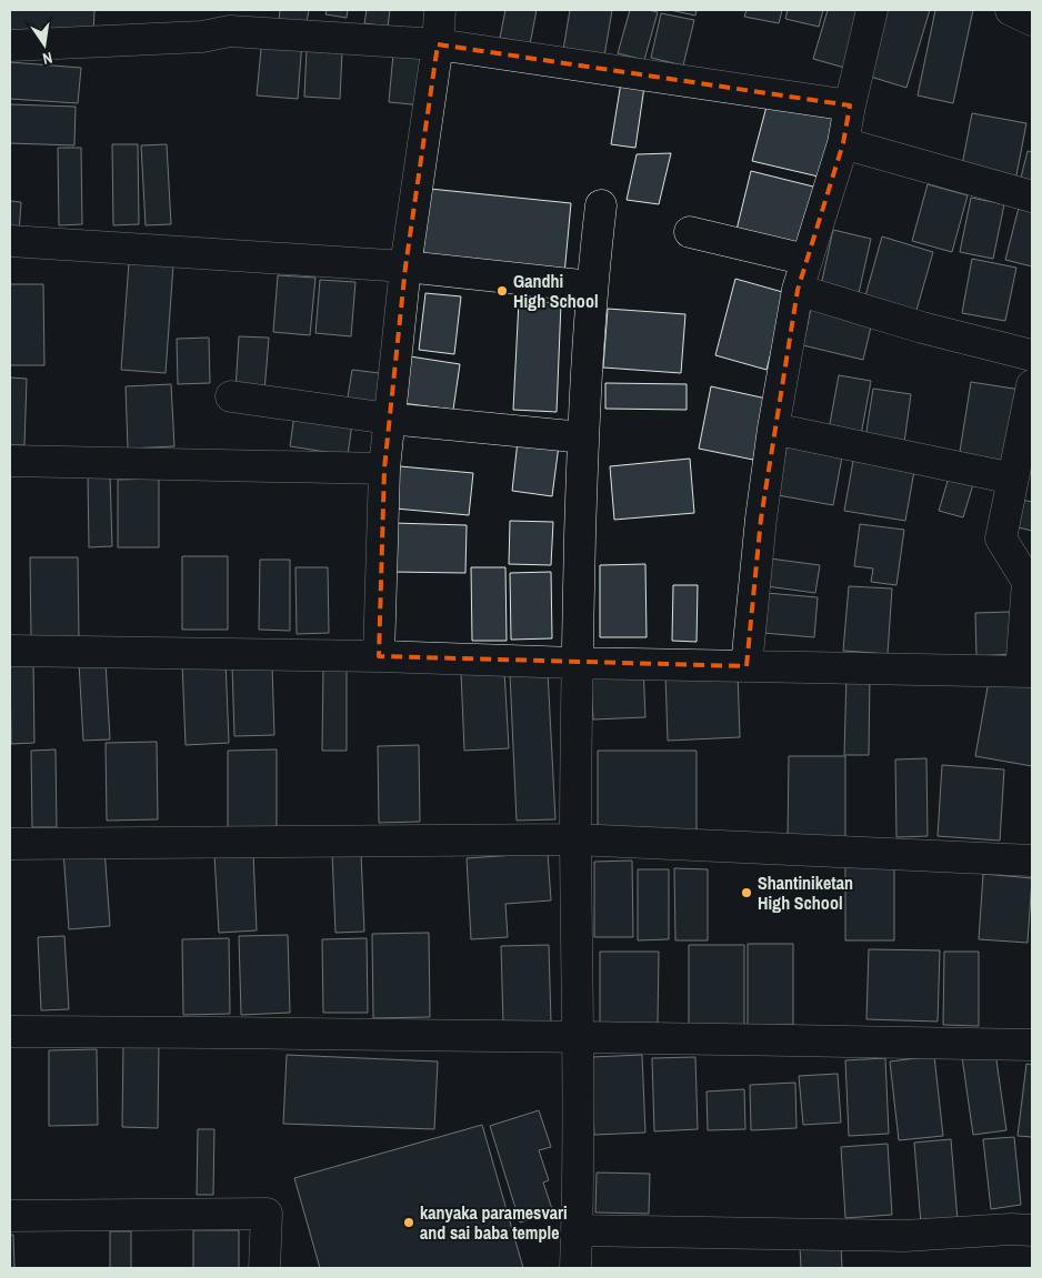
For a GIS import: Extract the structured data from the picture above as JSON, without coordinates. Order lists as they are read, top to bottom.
{
  "places": ["Gandhi High School", "Shantiniketan High School", "kanyaka paramesvari and sai baba temple"],
  "north": "bottom"
}
